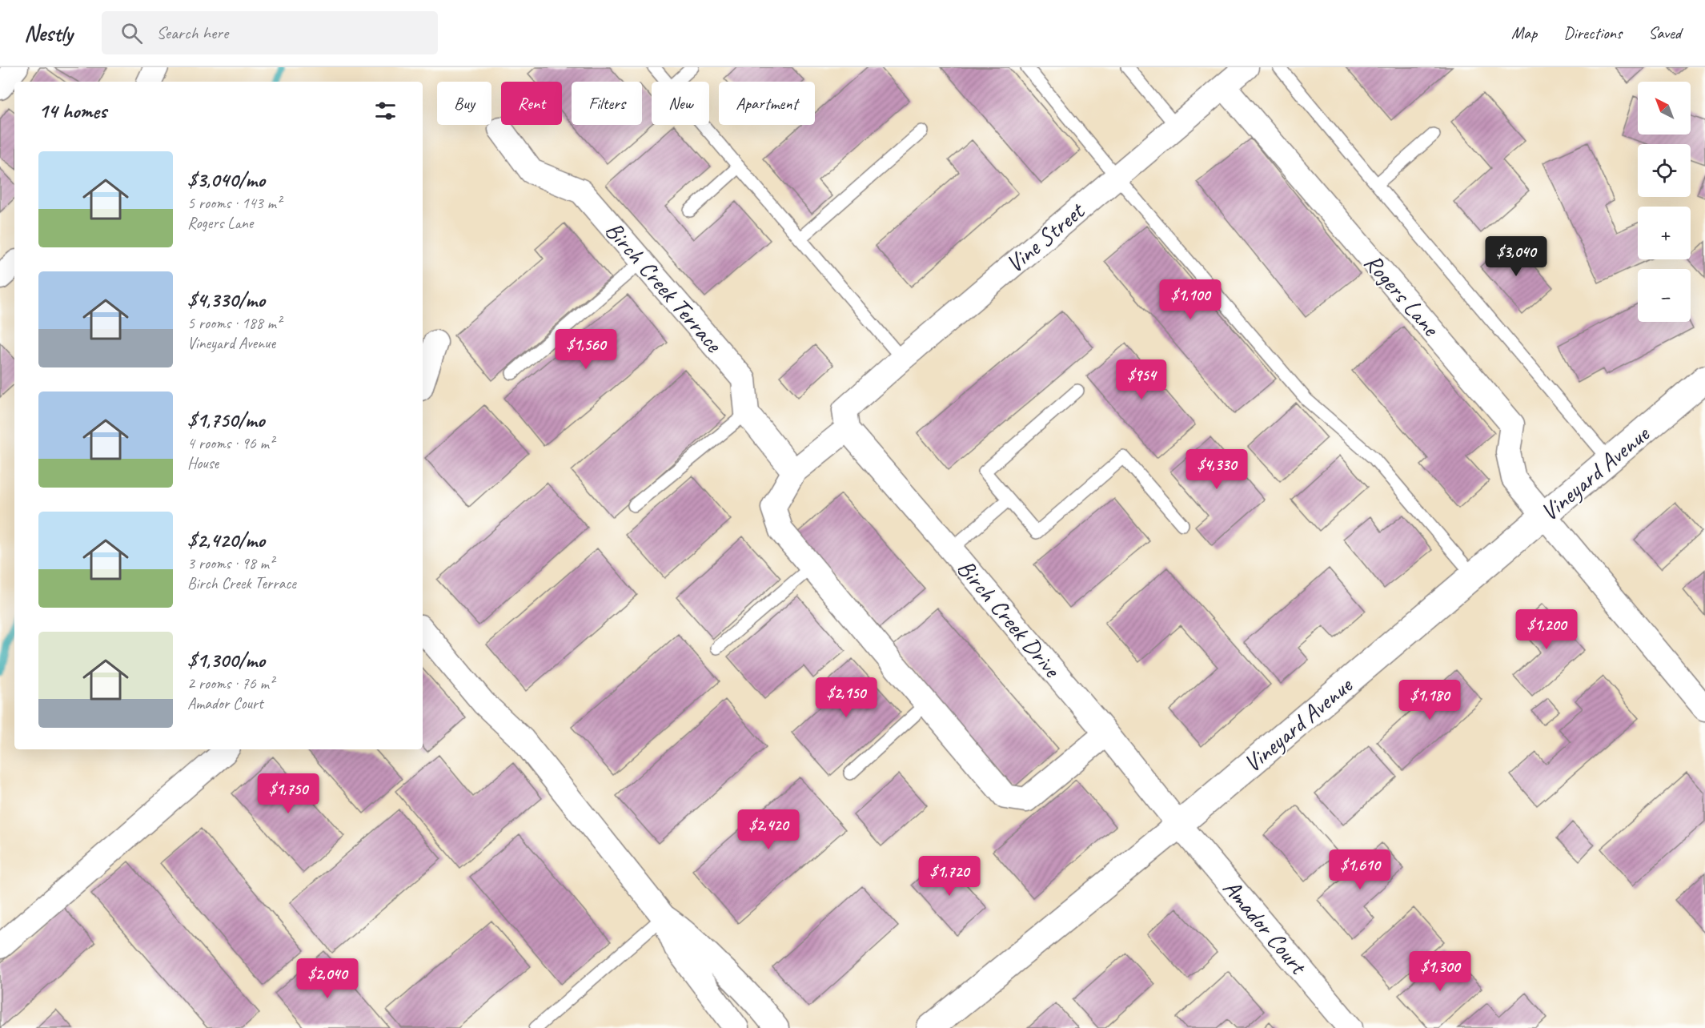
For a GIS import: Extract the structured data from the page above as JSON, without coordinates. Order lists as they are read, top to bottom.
{
  "streets": {
    "street": [
      "Vine Street",
      "Birch Creek Terrace",
      "Rogers Lane",
      "Vineyard Avenue",
      "Birch Creek Drive",
      "Amador Court"
    ]
  },
  "crossings": [
    ["Vine Street", "Rogers Lane"],
    ["Vine Street", "Birch Creek Drive"],
    ["Rogers Lane", "Vineyard Avenue"],
    ["Vineyard Avenue", "Birch Creek Drive"],
    ["Vineyard Avenue", "Amador Court"],
    ["Birch Creek Drive", "Amador Court"]
  ],
  "north": "top left",
  "page": {
    "header": "Nestly",
    "search": "Search here",
    "nav": ["Map", "Directions", "Saved"],
    "map_buttons": ["+", "−"],
    "chip": [
      "Buy",
      "Rent",
      "Filters",
      "New",
      "Apartment"
    ],
    "heading": "14 homes",
    "list": [
      {
        "name": "$3,040/mo",
        "note": "5 rooms · 143 m² · Rogers Lane"
      },
      {
        "name": "$4,330/mo",
        "note": "5 rooms · 188 m² · Vineyard Avenue"
      },
      {
        "name": "$1,750/mo",
        "note": "4 rooms · 96 m² · House"
      },
      {
        "name": "$2,420/mo",
        "note": "3 rooms · 98 m² · Birch Creek Terrace"
      },
      {
        "name": "$1,300/mo",
        "note": "2 rooms · 76 m² · Amador Court"
      }
    ],
    "price": [
      "$3,040",
      "$1,100",
      "$1,560",
      "$954",
      "$4,330",
      "$1,200",
      "$2,150",
      "$1,180",
      "$1,750",
      "$2,420",
      "$1,610",
      "$1,720",
      "$1,300",
      "$2,040"
    ]
  }
}
